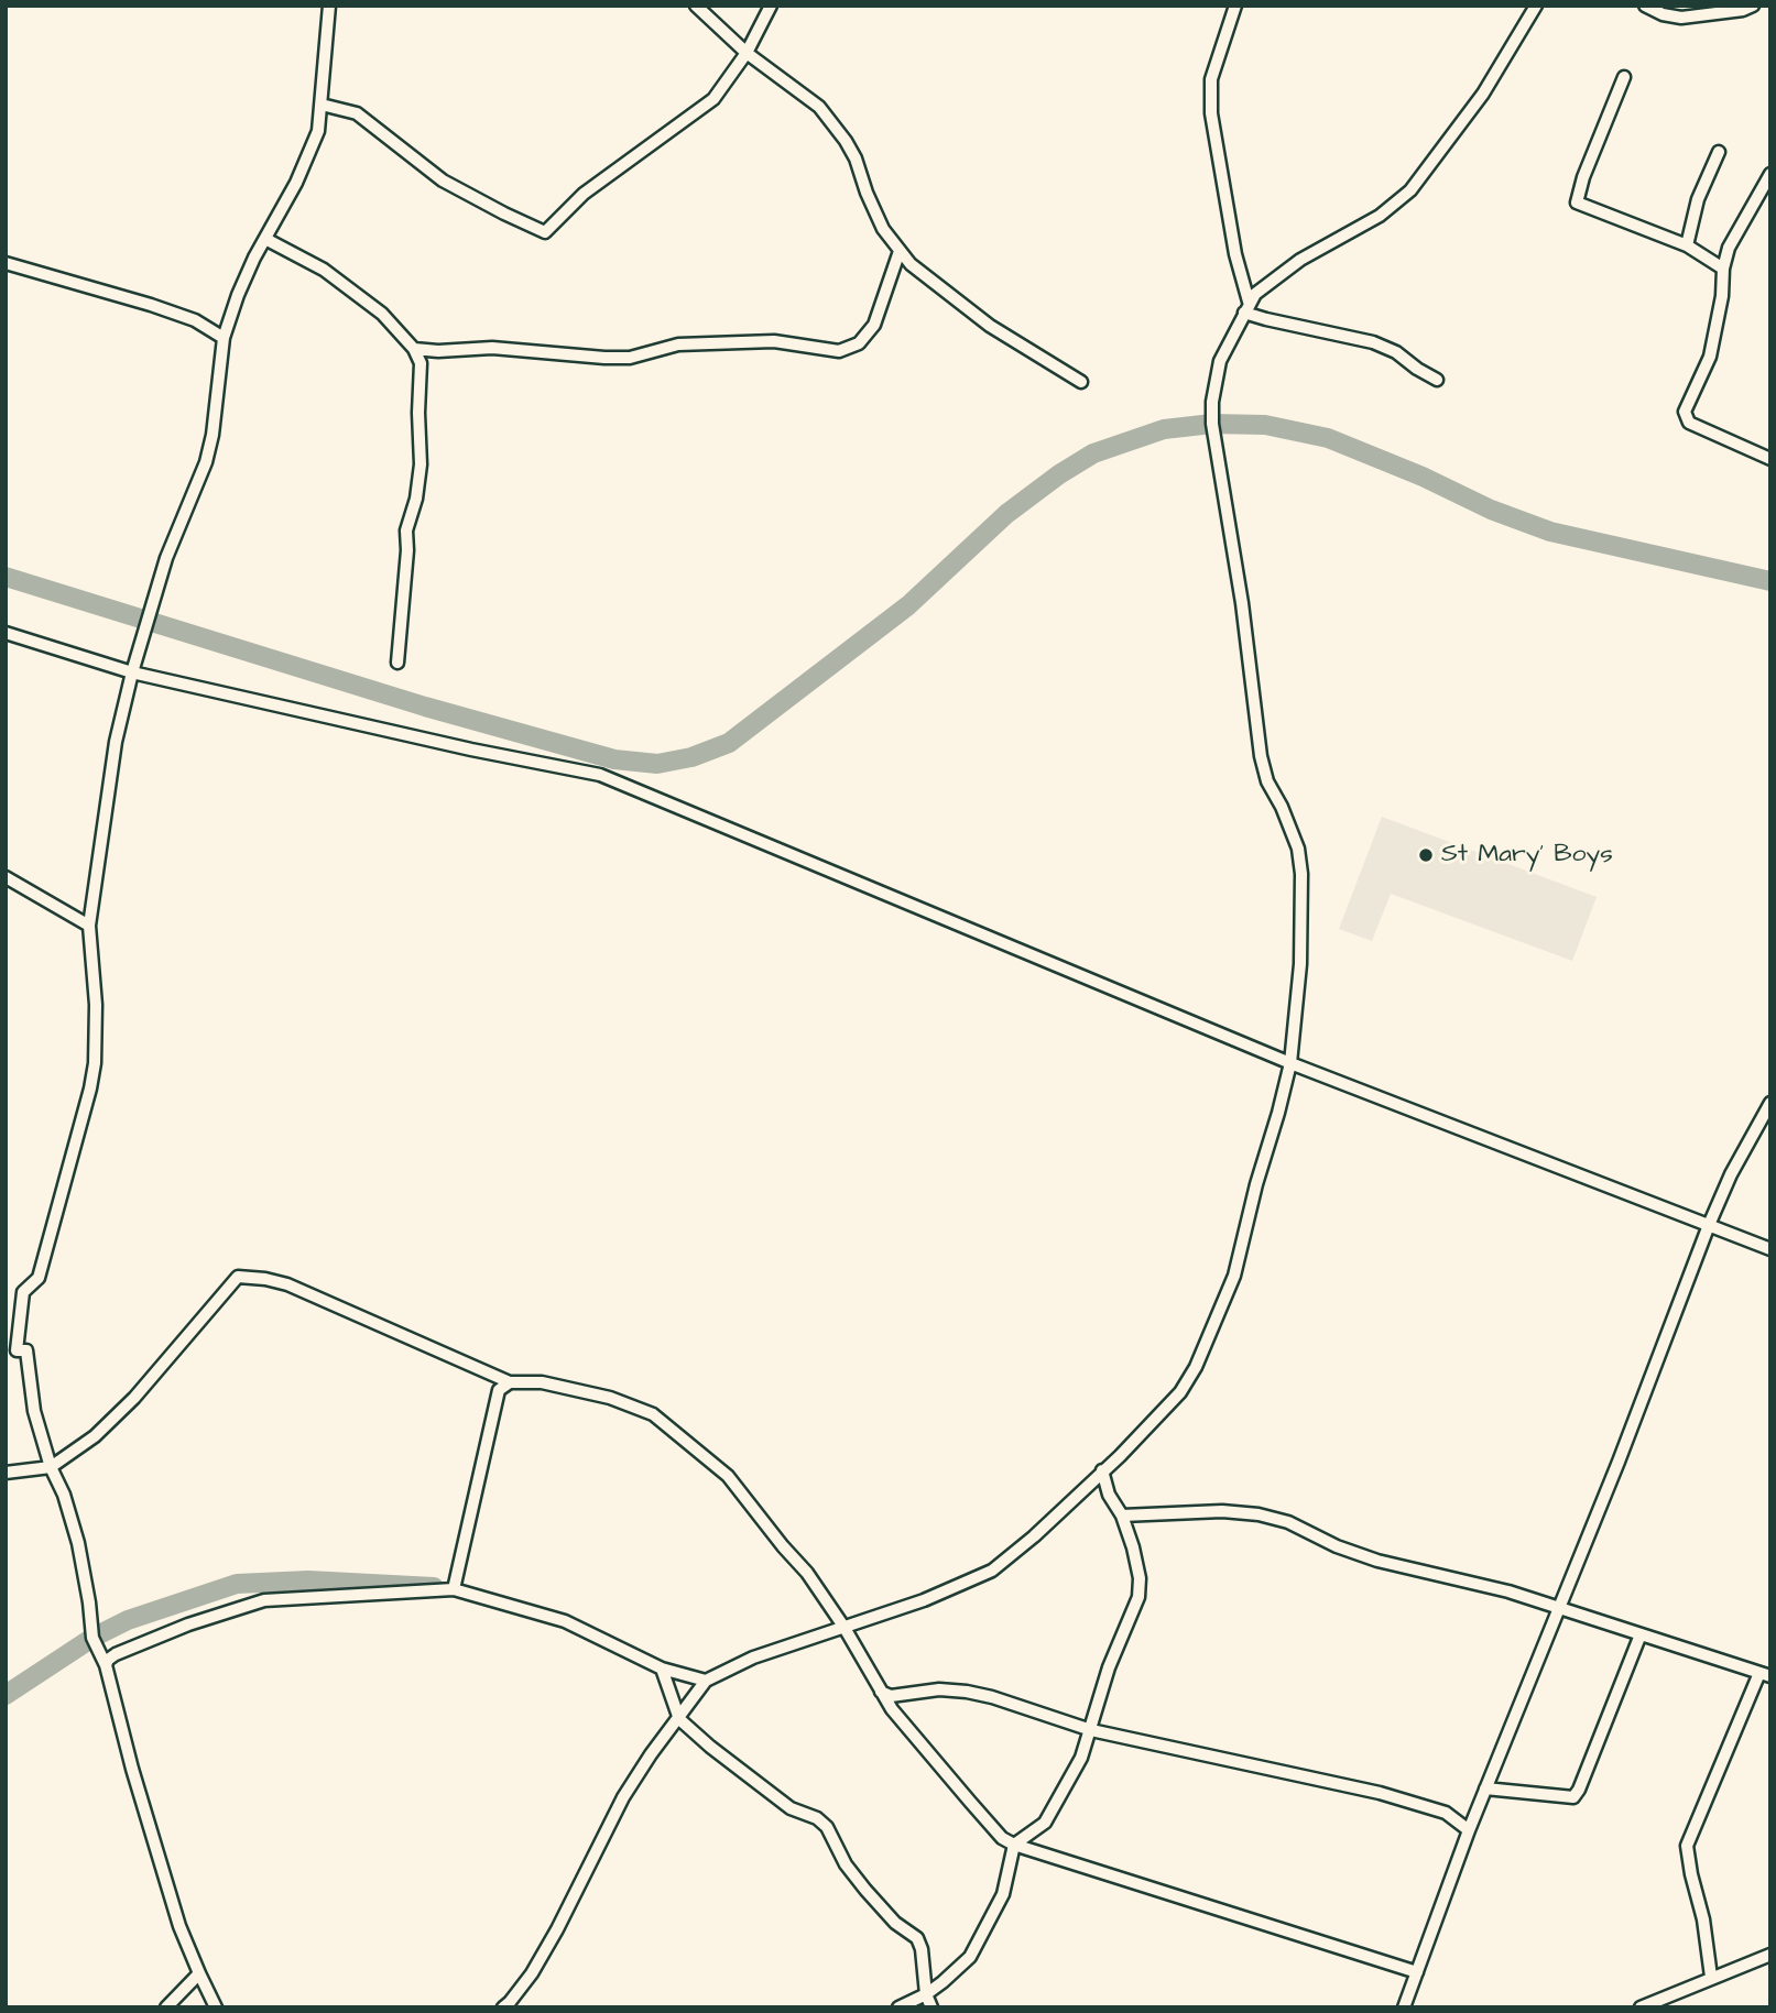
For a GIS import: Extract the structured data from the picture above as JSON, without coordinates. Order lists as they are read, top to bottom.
{
  "places": ["St Mary' Boys"]
}
